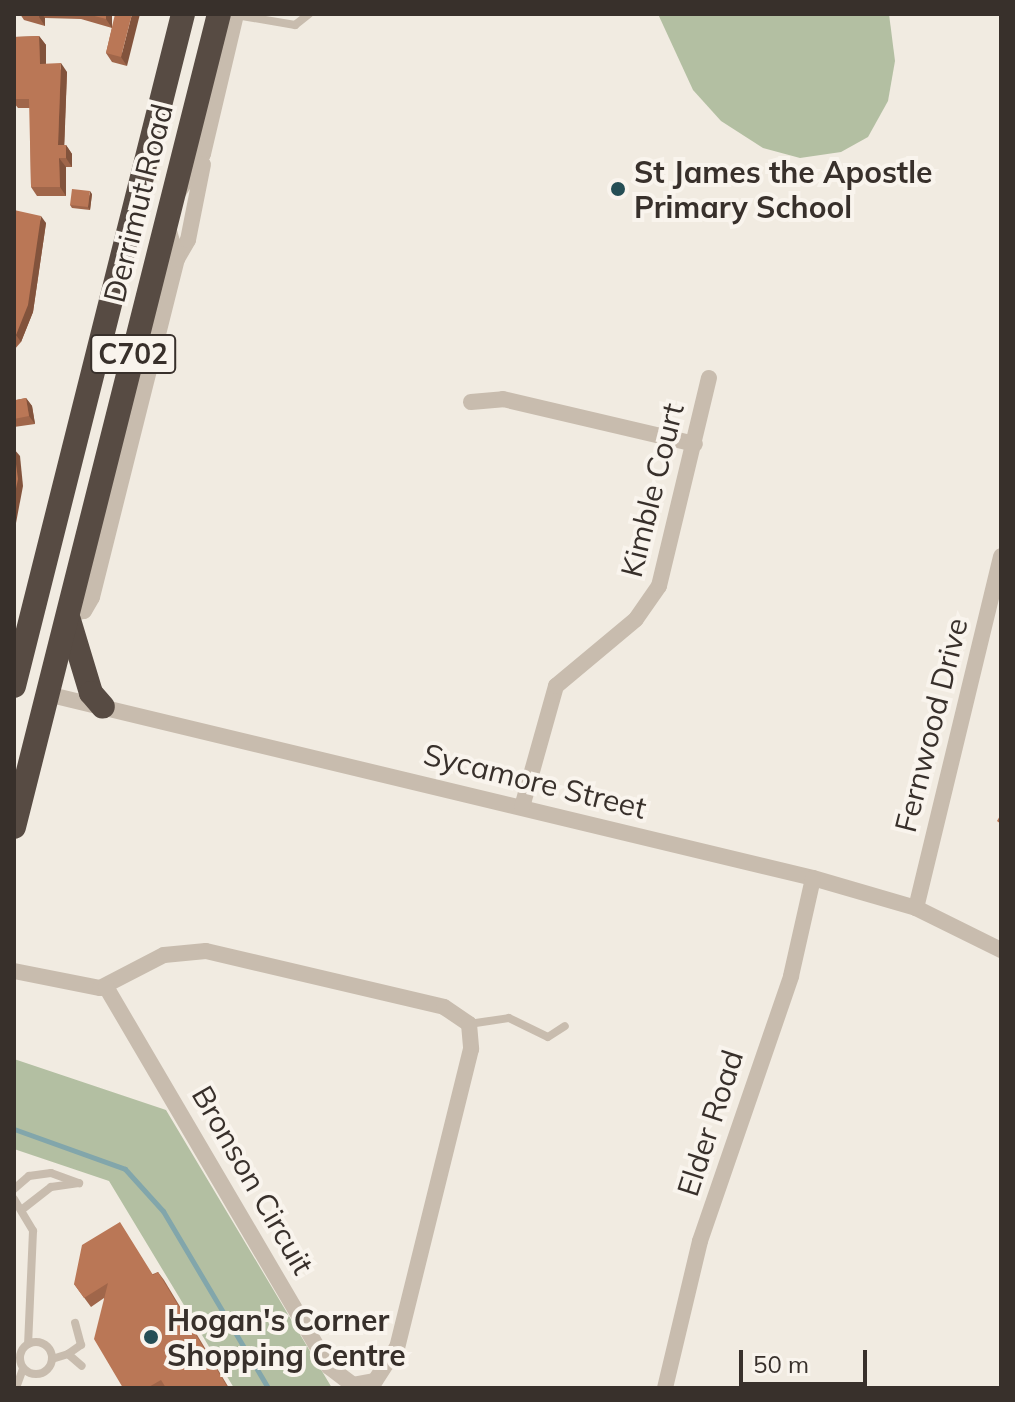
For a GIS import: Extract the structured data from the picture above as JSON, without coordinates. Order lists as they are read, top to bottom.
{
  "streets": {
    "highway": ["Derrimut Road", "C702"],
    "street": [
      "Kimble Court",
      "Fernwood Drive",
      "Sycamore Street",
      "Elder Road",
      "Bronson Circuit"
    ]
  },
  "crossings": [
    ["Derrimut Road", "Sycamore Street"],
    ["Kimble Court", "Sycamore Street"],
    ["Fernwood Drive", "Sycamore Street"],
    ["Sycamore Street", "Elder Road"]
  ],
  "places": ["St James the Apostle Primary School", "Hogan's Corner Shopping Centre"],
  "scale_bar": "50 m"
}
